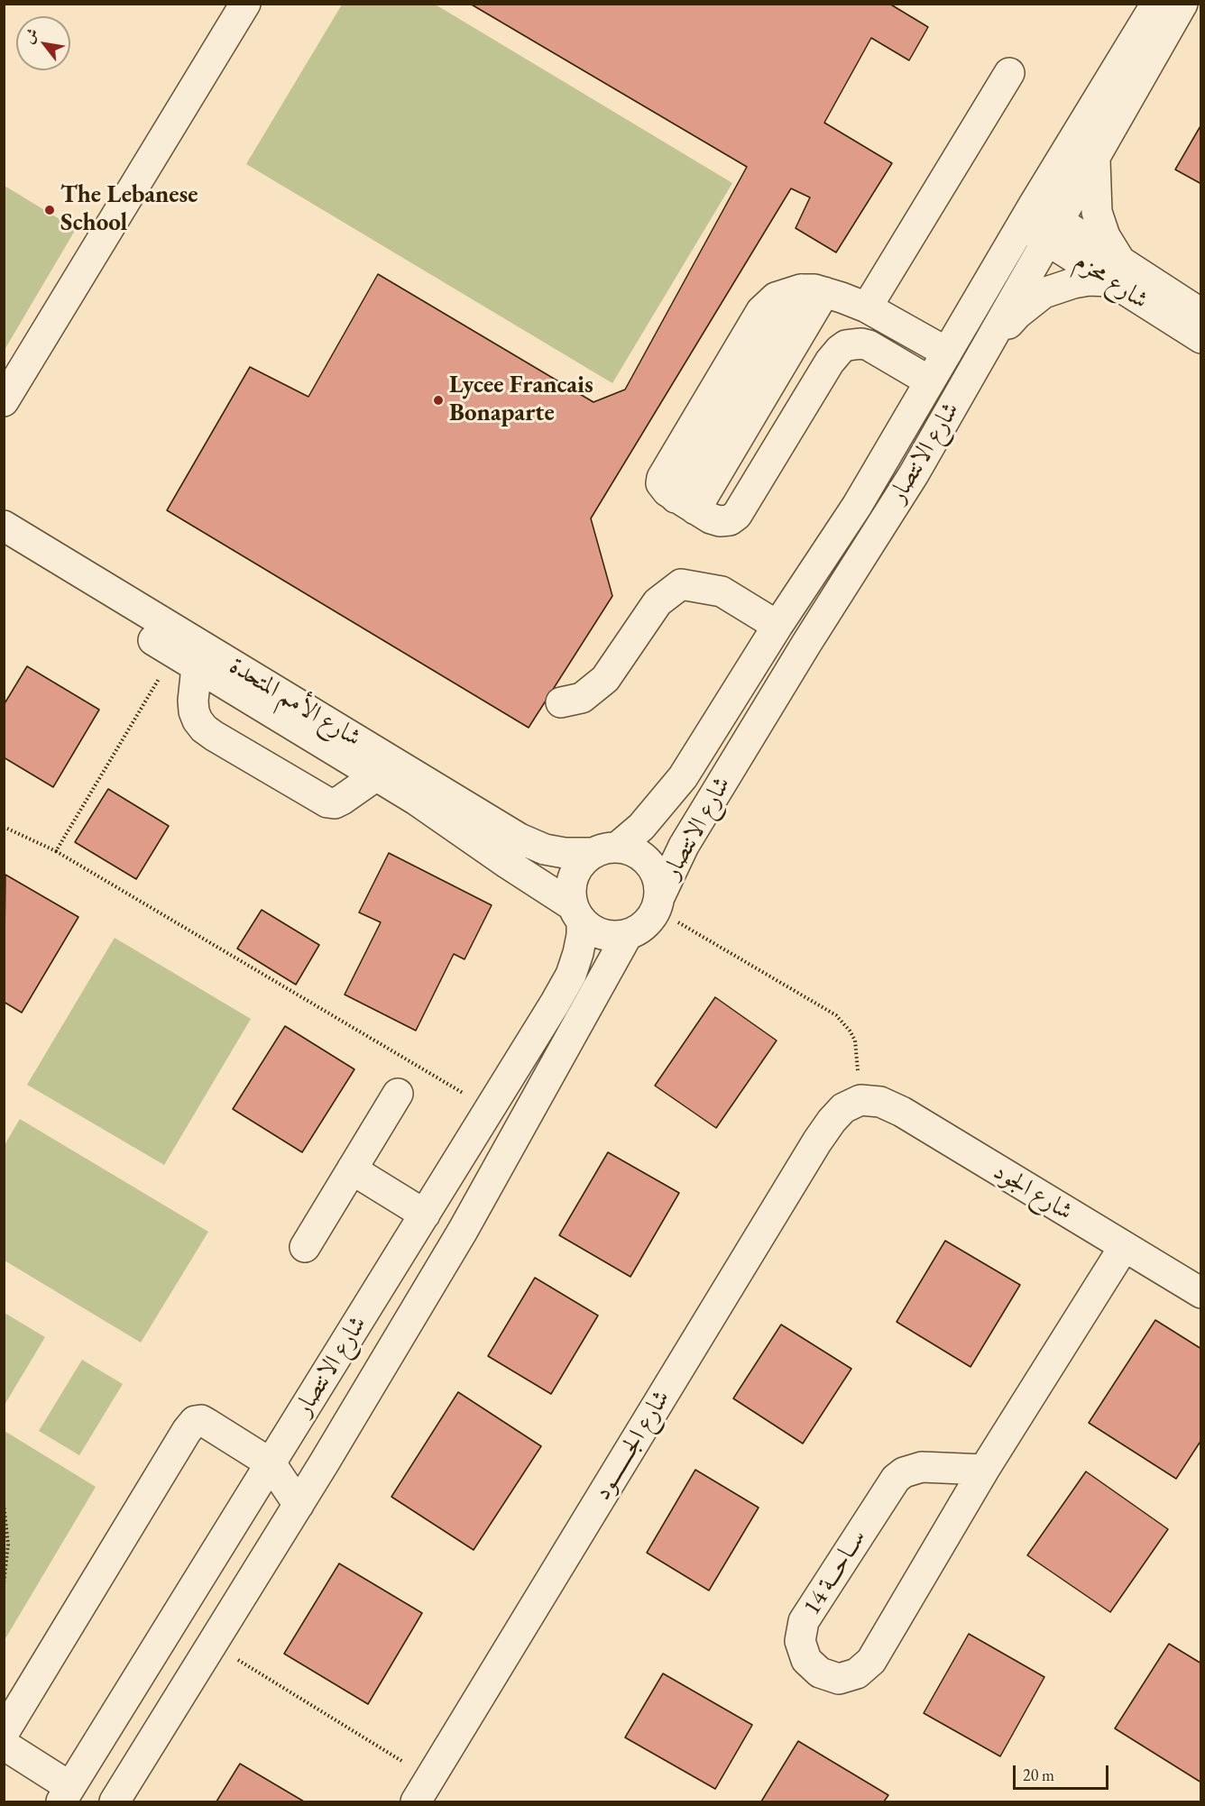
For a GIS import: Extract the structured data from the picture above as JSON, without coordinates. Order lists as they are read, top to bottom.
{
  "streets": {
    "street": [
      "شارع محزم",
      "شارع الانتصار",
      "شارع الأمم المتحدة",
      "شارع الجود",
      "شارع الجــــــــود",
      "ســاحـــة 14"
    ]
  },
  "crossings": [
    ["شارع محزم", "شارع الانتصار"],
    ["شارع الانتصار", "شارع الأمم المتحدة"],
    ["شارع الجود", "شارع الجــــــــود"],
    ["شارع الجود", "ســاحـــة 14"]
  ],
  "places": ["The Lebanese School", "Lycee Francais Bonaparte"],
  "scale_bar": "20 m",
  "north": "top left"
}
